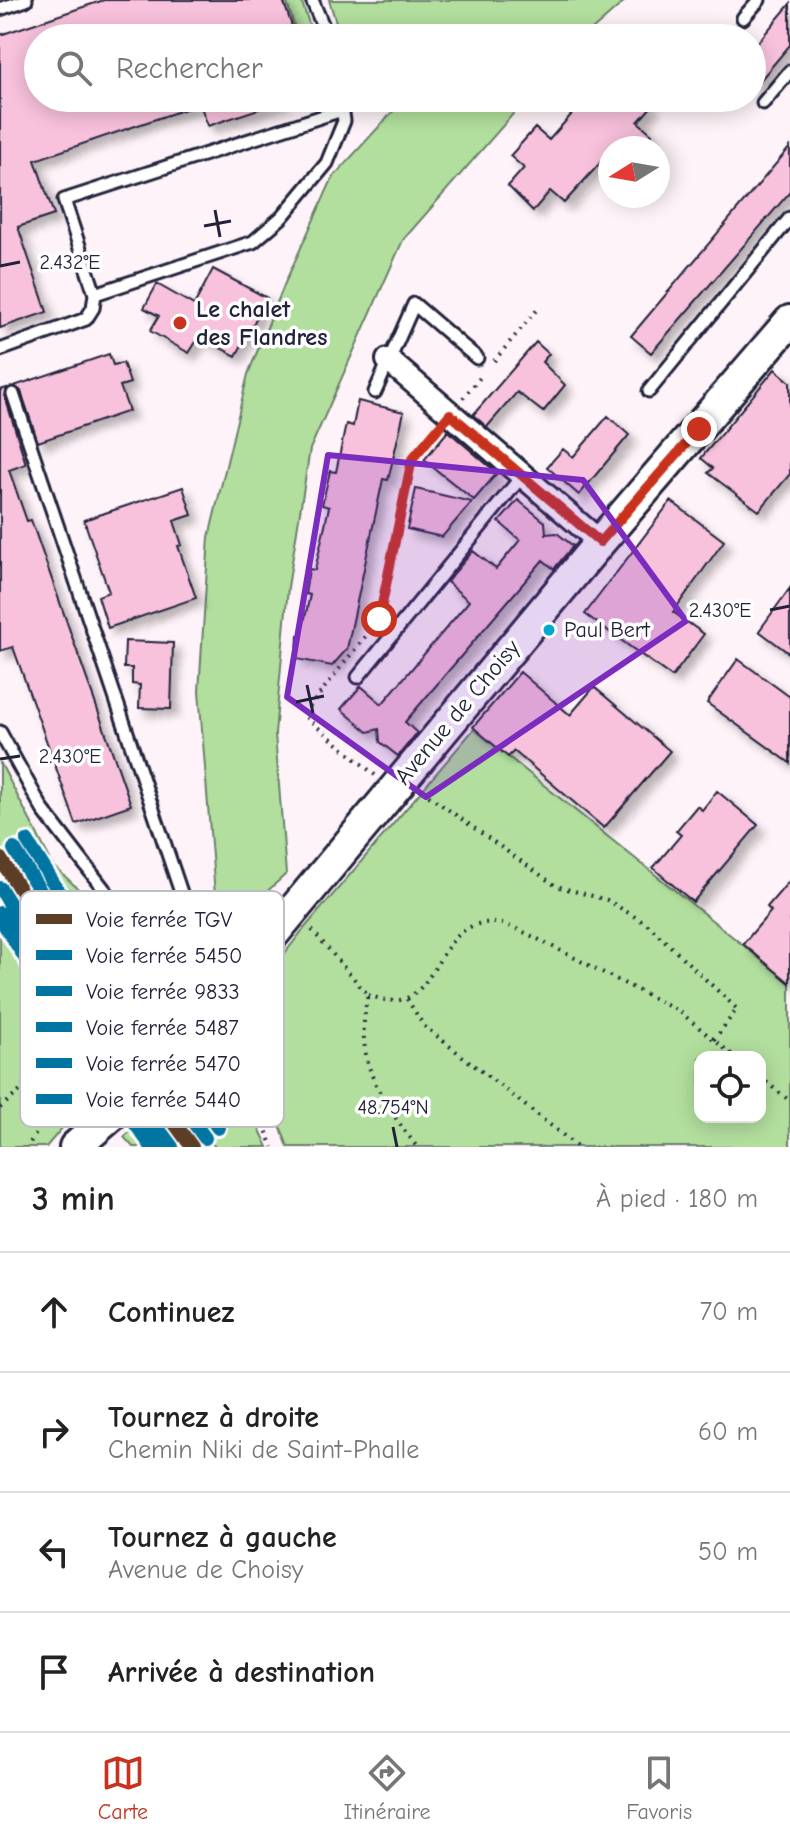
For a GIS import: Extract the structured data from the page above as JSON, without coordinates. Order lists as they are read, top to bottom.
{
  "streets": {
    "main road": ["Avenue de Choisy"]
  },
  "places": ["Le chalet des Flandres", "Paul Bert"],
  "lines": [
    "rail line 5470",
    "rail line 9833",
    "rail line TGV",
    "rail line 5450",
    "rail line 5440",
    "rail line 5487"
  ],
  "legend": [
    "Voie ferrée TGV",
    "Voie ferrée 5450",
    "Voie ferrée 9833",
    "Voie ferrée 5487",
    "Voie ferrée 5470",
    "Voie ferrée 5440"
  ],
  "north": "left",
  "page": {
    "search": "Rechercher",
    "heading": ["3 min", "À pied · 180 m"],
    "list": [
      ["Continuez", "70 m"],
      ["Tournez à droite", "Chemin Niki de Saint-Phalle", "60 m"],
      ["Tournez à gauche", "Avenue de Choisy", "50 m"],
      "Arrivée à destination"
    ],
    "nav": ["Carte", "Itinéraire", "Favoris"]
  },
  "coordinates": ["2.432°E", "2.430°E", "48.754°N"]
}
